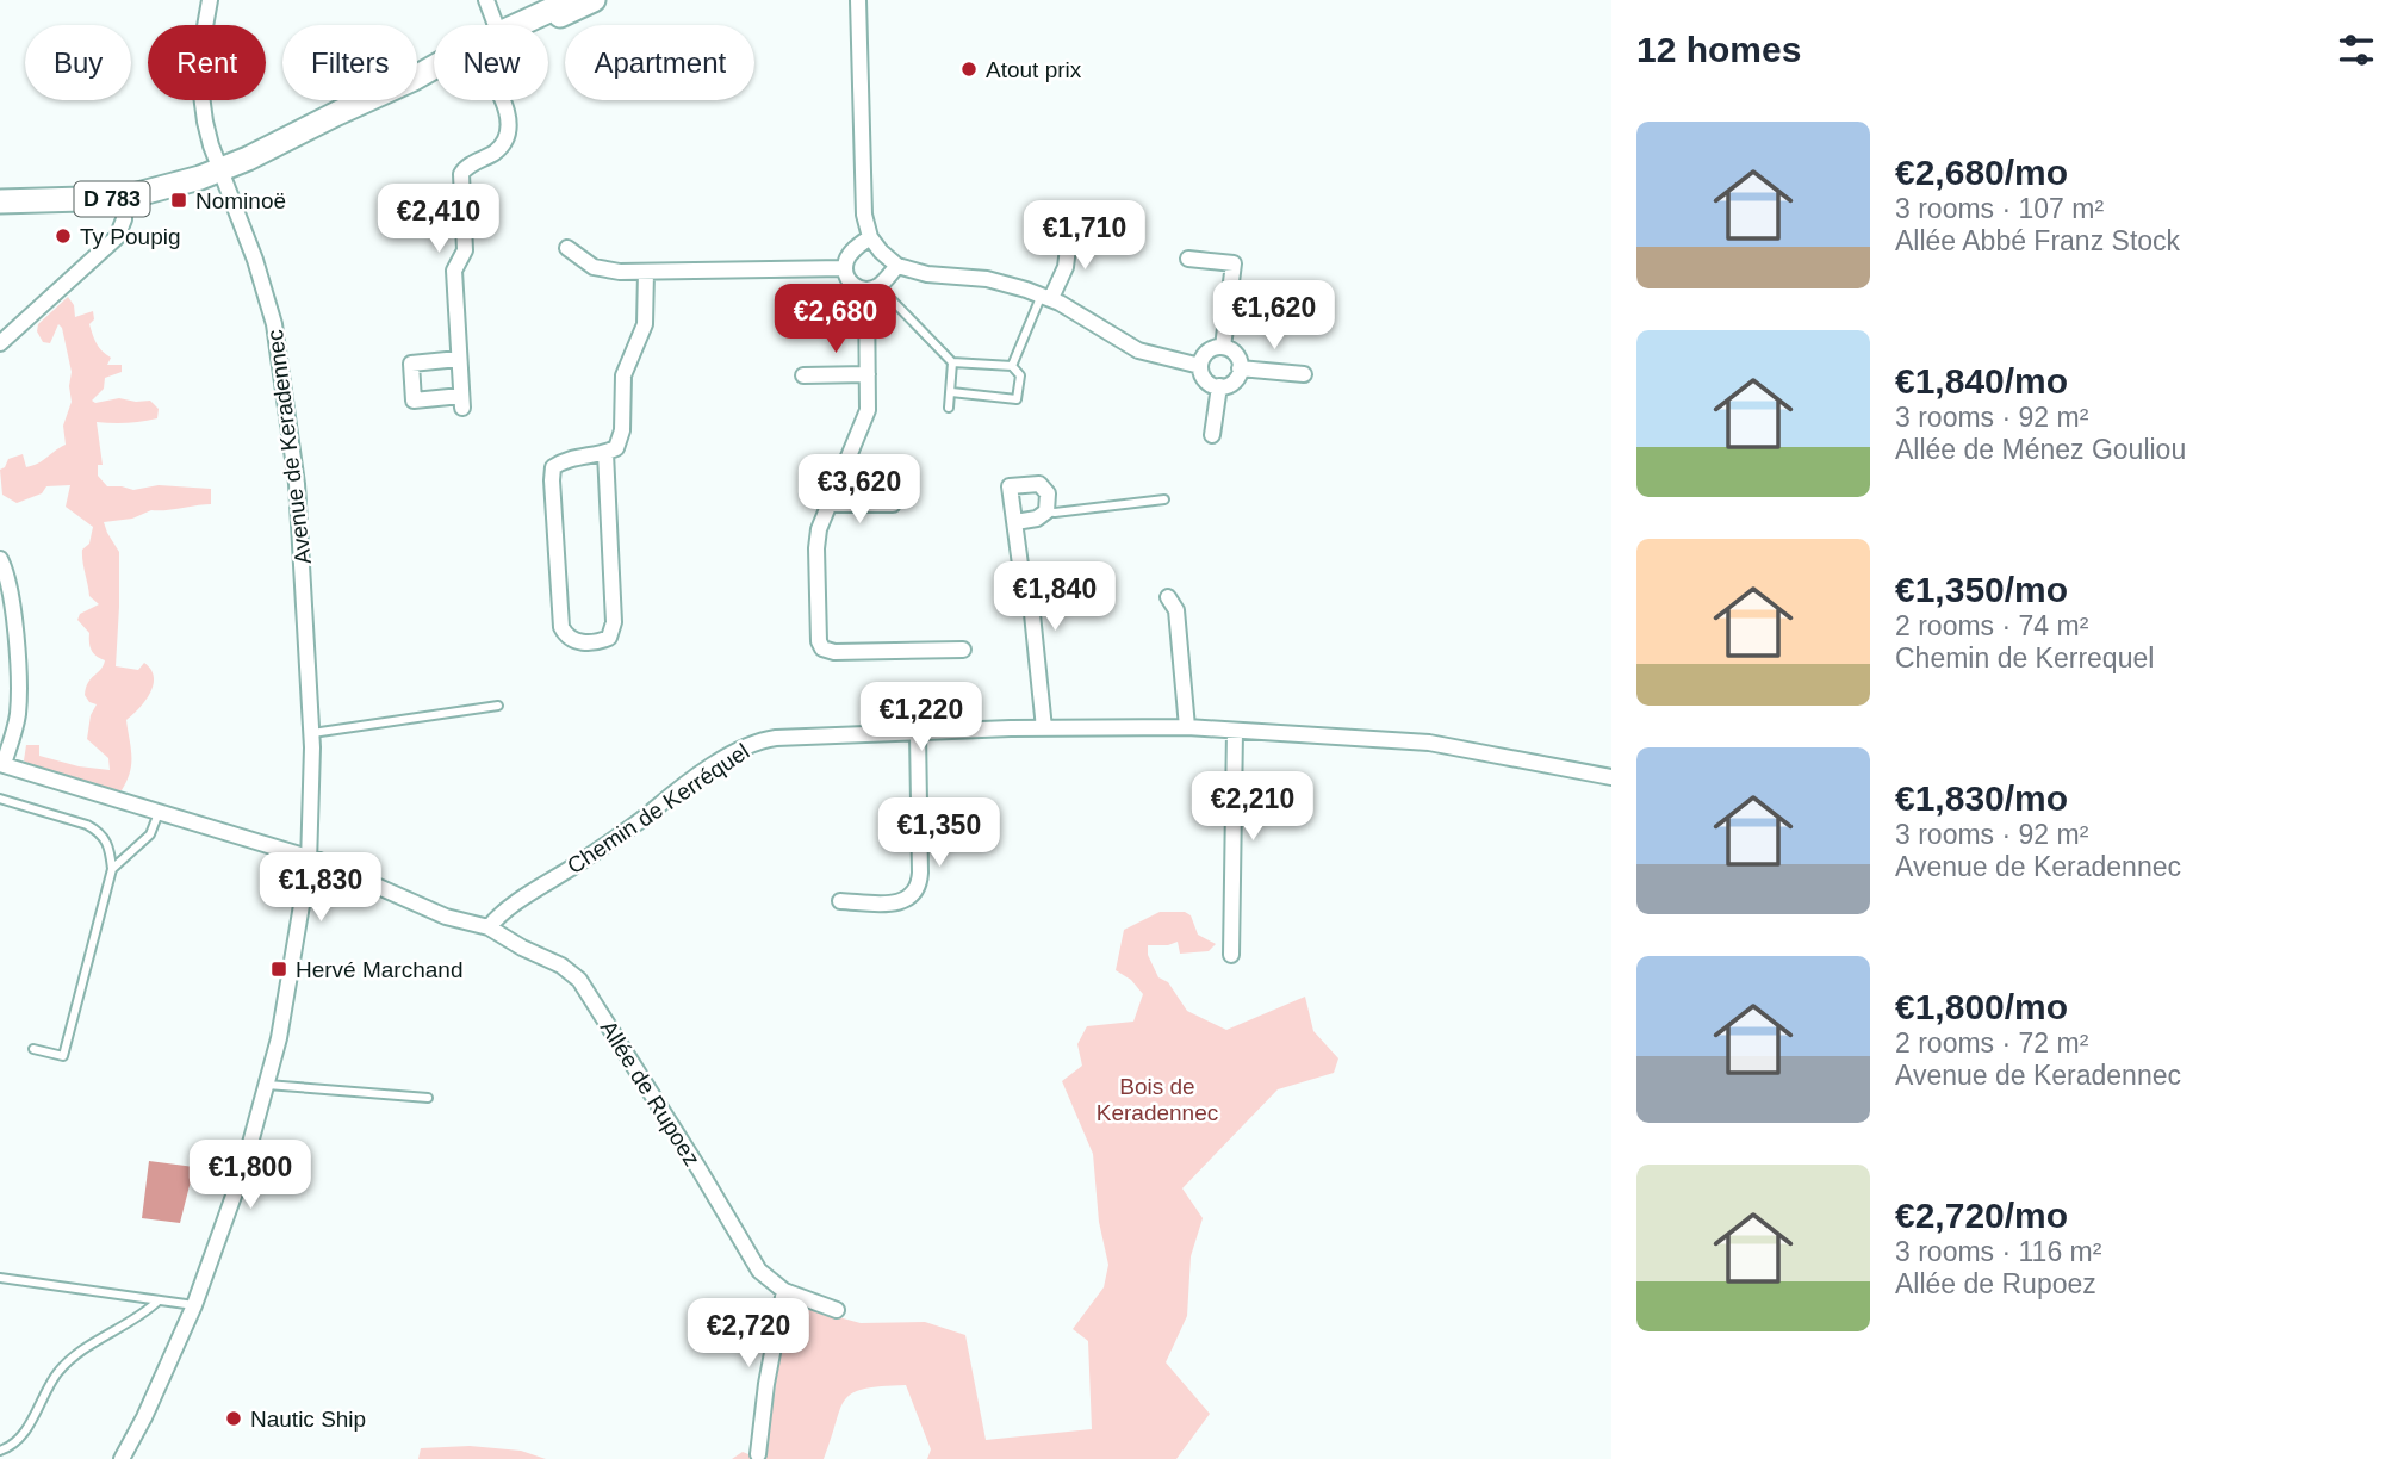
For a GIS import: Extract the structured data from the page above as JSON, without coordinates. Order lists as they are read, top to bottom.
{
  "streets": {
    "main road": ["D 783"],
    "street": ["Avenue de Keradennec", "Chemin de Kerréquel", "Allée de Rupoez"]
  },
  "crossings": [
    ["D 783", "Avenue de Keradennec"],
    ["Chemin de Kerréquel", "Allée de Rupoez"]
  ],
  "parks": ["Bois de Keradennec"],
  "places": {
    "other": ["Atout prix", "Ty Poupig", "Nautic Ship"],
    "transit": ["Nominoë", "Hervé Marchand"]
  },
  "page": {
    "heading": "12 homes",
    "chip": [
      "Buy",
      "Rent",
      "Filters",
      "New",
      "Apartment"
    ],
    "list": [
      {
        "name": "€2,680/mo",
        "note": "3 rooms · 107 m² · Allée Abbé Franz Stock"
      },
      {
        "name": "€1,840/mo",
        "note": "3 rooms · 92 m² · Allée de Ménez Gouliou"
      },
      {
        "name": "€1,350/mo",
        "note": "2 rooms · 74 m² · Chemin de Kerrequel"
      },
      {
        "name": "€1,830/mo",
        "note": "3 rooms · 92 m² · Avenue de Keradennec"
      },
      {
        "name": "€1,800/mo",
        "note": "2 rooms · 72 m² · Avenue de Keradennec"
      },
      {
        "name": "€2,720/mo",
        "note": "3 rooms · 116 m² · Allée de Rupoez"
      }
    ],
    "price": [
      "€2,410",
      "€1,710",
      "€1,620",
      "€2,680",
      "€3,620",
      "€1,840",
      "€1,220",
      "€2,210",
      "€1,350",
      "€1,830",
      "€1,800",
      "€2,720"
    ]
  }
}
